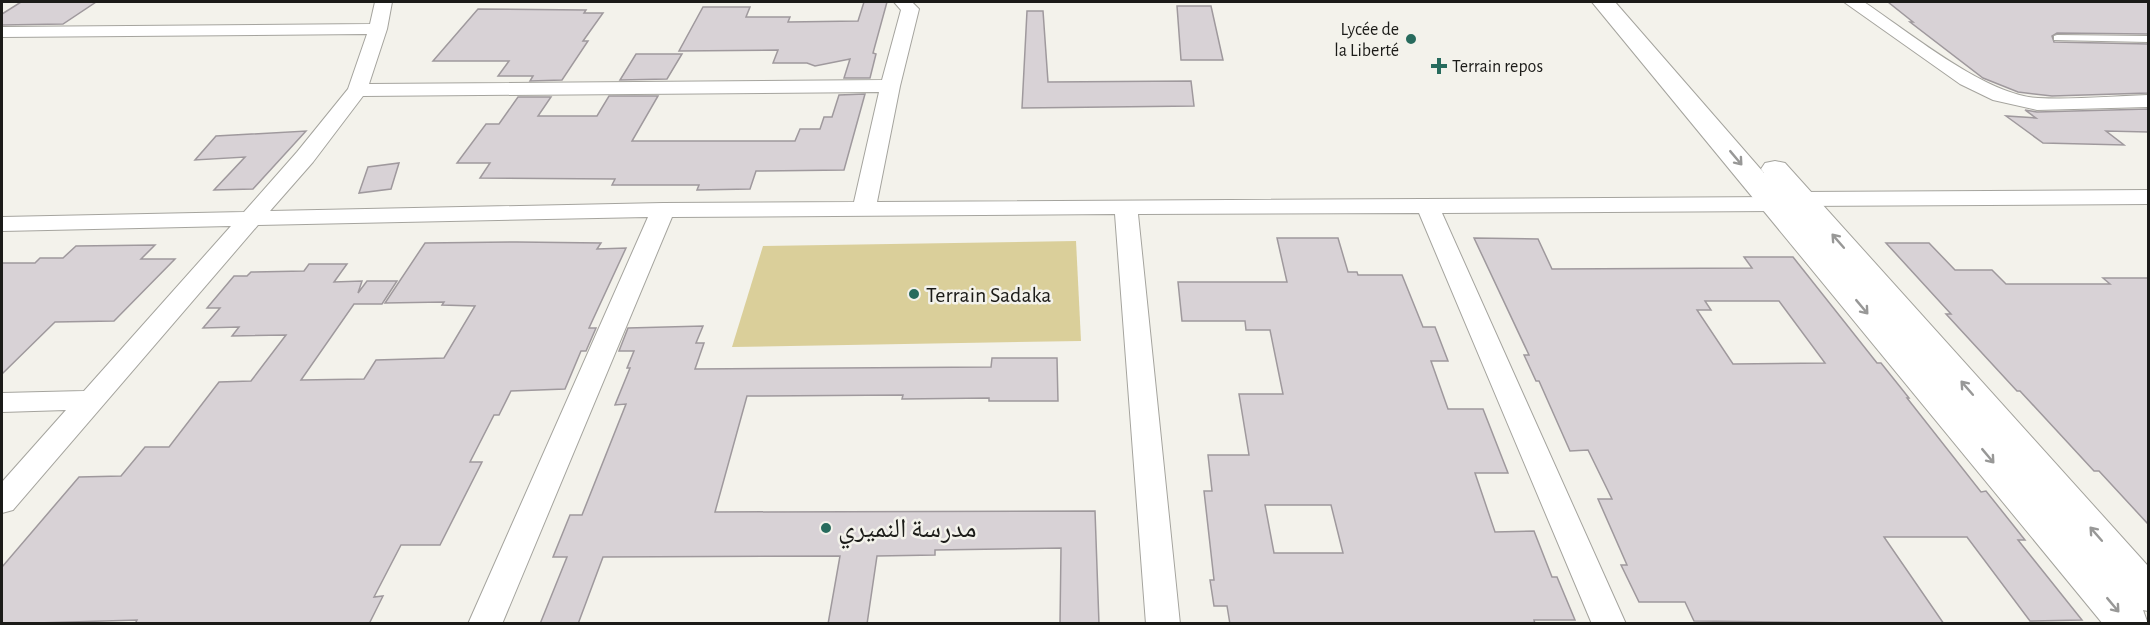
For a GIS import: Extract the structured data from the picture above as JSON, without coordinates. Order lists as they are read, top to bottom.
{
  "places": {
    "other": ["Lycée de la Liberté", "Terrain Sadaka", "مدرسة النميري"],
    "health": ["Terrain repos"]
  }
}
